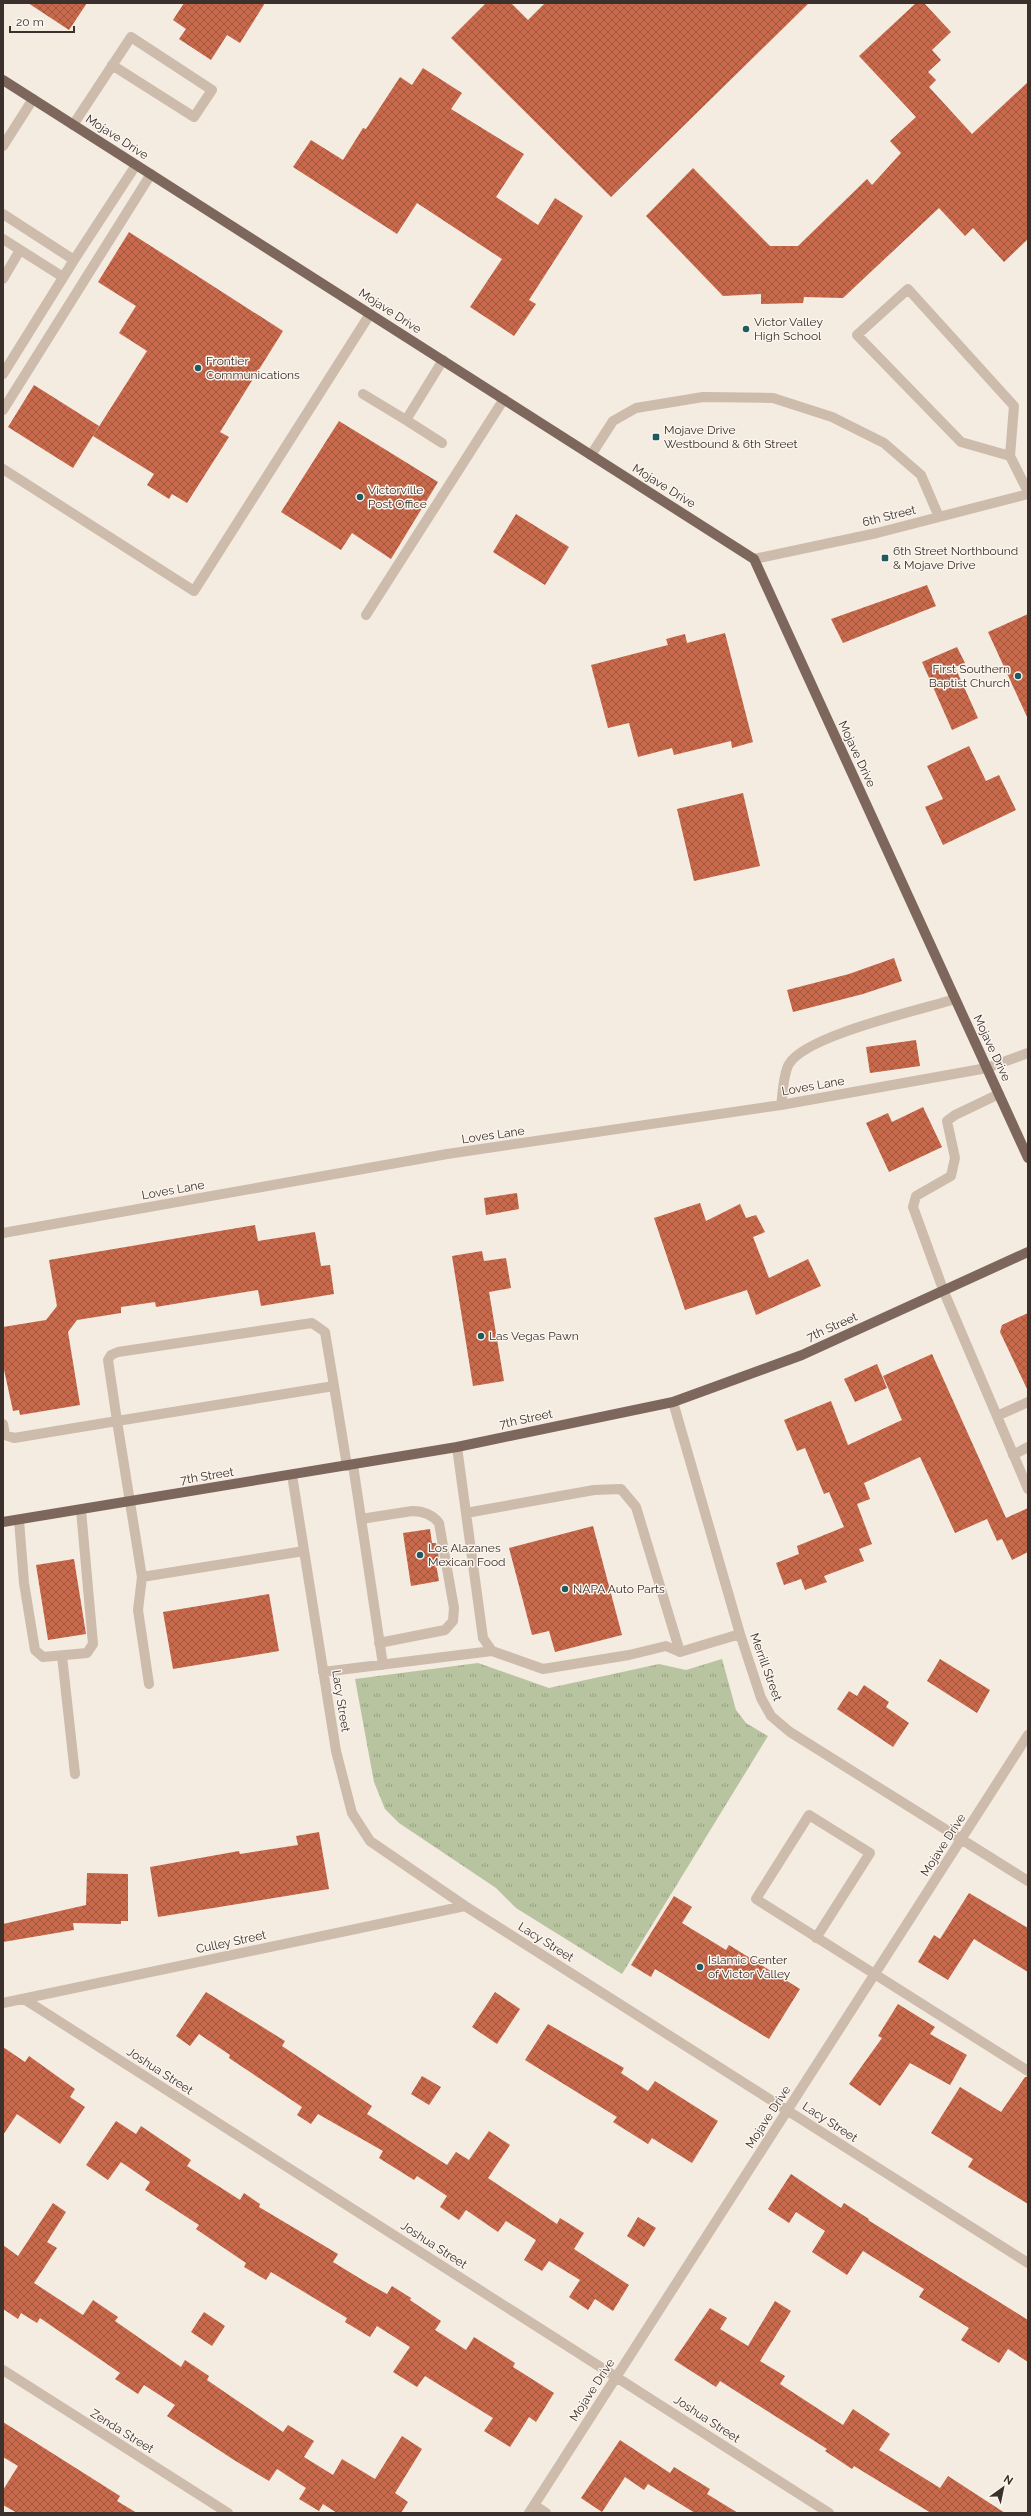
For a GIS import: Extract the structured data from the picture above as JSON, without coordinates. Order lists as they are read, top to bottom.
{
  "streets": {
    "main road": ["Mojave Drive", "7th Street"],
    "street": [
      "6th Street",
      "Loves Lane",
      "Merrill Street",
      "Lacy Street",
      "Culley Street",
      "Joshua Street",
      "Zenda Street"
    ]
  },
  "crossings": [
    ["Mojave Drive", "6th Street"],
    ["Mojave Drive", "Loves Lane"],
    ["Mojave Drive", "Merrill Street"],
    ["Mojave Drive", "Lacy Street"],
    ["Mojave Drive", "Joshua Street"],
    ["7th Street", "Merrill Street"],
    ["7th Street", "Lacy Street"],
    ["Lacy Street", "Culley Street"],
    ["Culley Street", "Joshua Street"]
  ],
  "places": {
    "other": [
      "Victor Valley High School",
      "Frontier Communications",
      "Victorville Post Office",
      "First Southern Baptist Church",
      "Las Vegas Pawn",
      "Los Alazanes Mexican Food",
      "NAPA Auto Parts",
      "Islamic Center of Victor Valley"
    ],
    "transit": ["Mojave Drive Westbound & 6th Street", "6th Street Northbound & Mojave Drive"]
  },
  "scale_bar": "20 m",
  "north": "top right"
}
